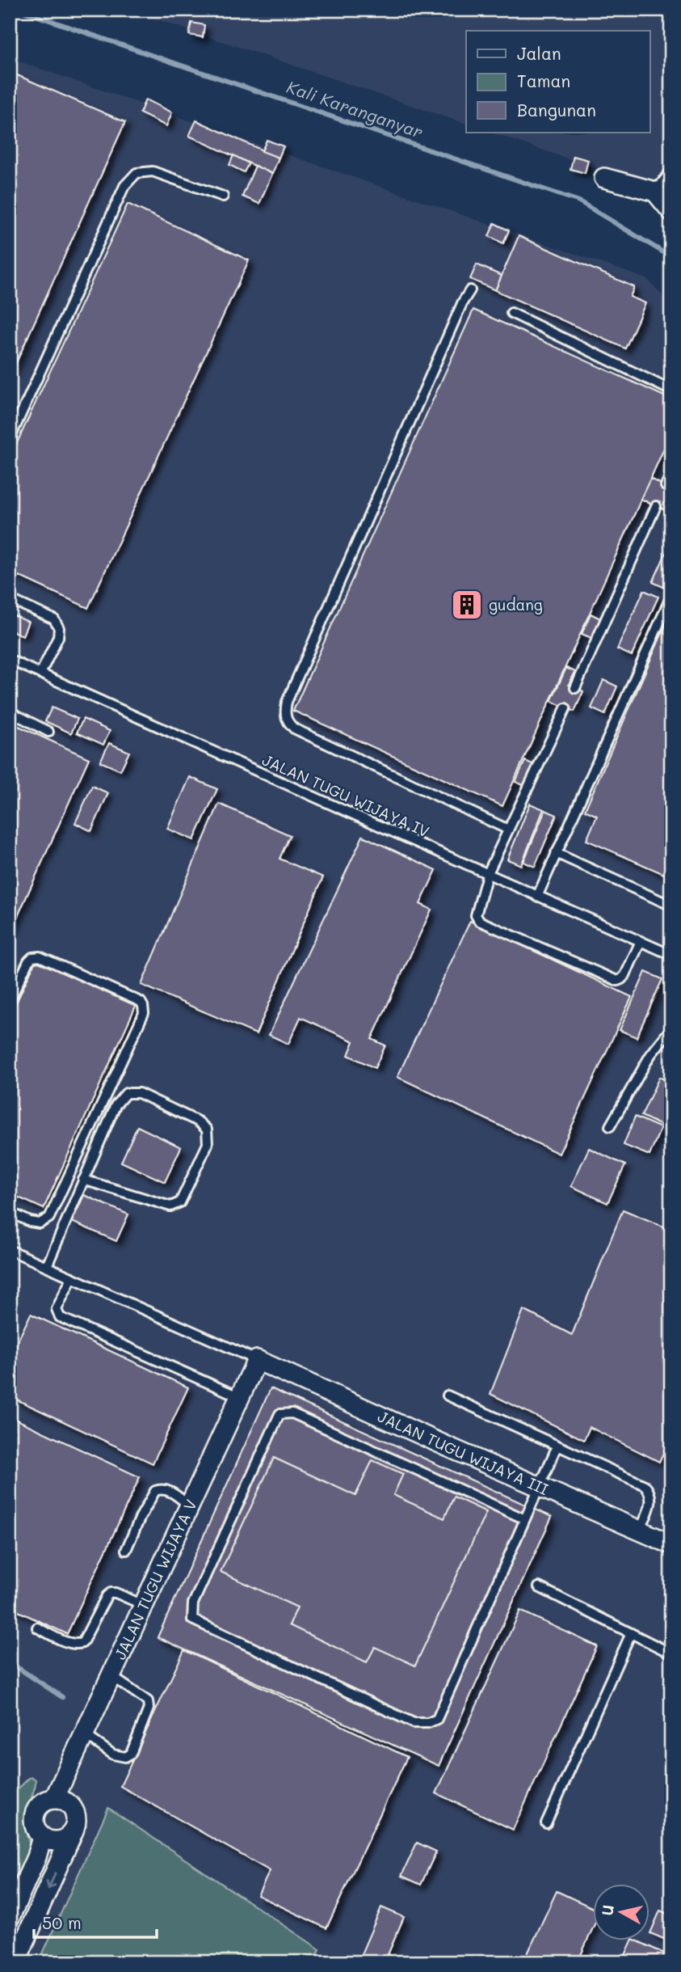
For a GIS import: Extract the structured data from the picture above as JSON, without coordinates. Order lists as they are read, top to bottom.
{
  "streets": {
    "street": ["JALAN TUGU WIJAYA III", "JALAN TUGU WIJAYA V"],
    "lane": ["JALAN TUGU WIJAYA IV"]
  },
  "crossings": [
    ["JALAN TUGU WIJAYA III", "JALAN TUGU WIJAYA V"]
  ],
  "water": ["Kali Karanganyar"],
  "places": {
    "building": ["gudang"]
  },
  "legend": ["Jalan", "Taman", "Bangunan"],
  "scale_bar": "50 m",
  "north": "left"
}
